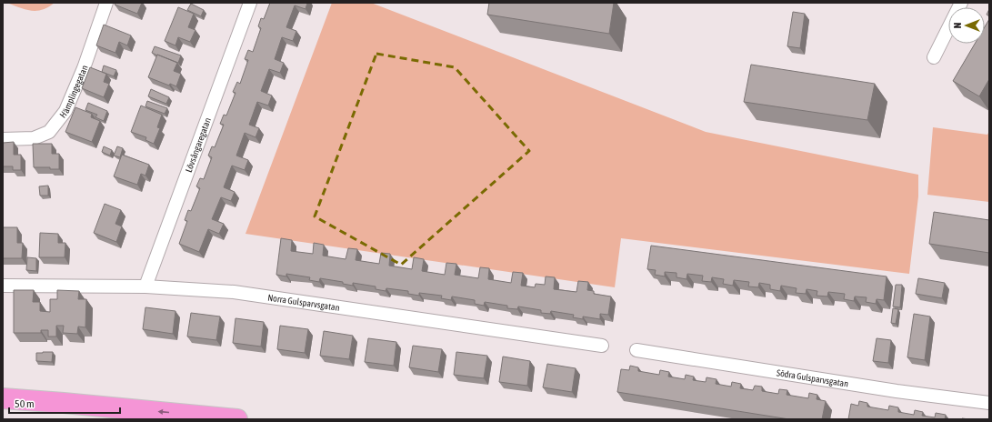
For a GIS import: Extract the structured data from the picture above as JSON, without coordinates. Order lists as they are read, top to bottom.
{
  "streets": {
    "street": [
      "Hämplingegatan",
      "Lövsångaregatan",
      "Norra Gulsparvsgatan",
      "Södra Gulsparvsgatan"
    ]
  },
  "crossings": [
    ["Lövsångaregatan", "Norra Gulsparvsgatan"]
  ],
  "scale_bar": "50 m",
  "north": "left"
}
